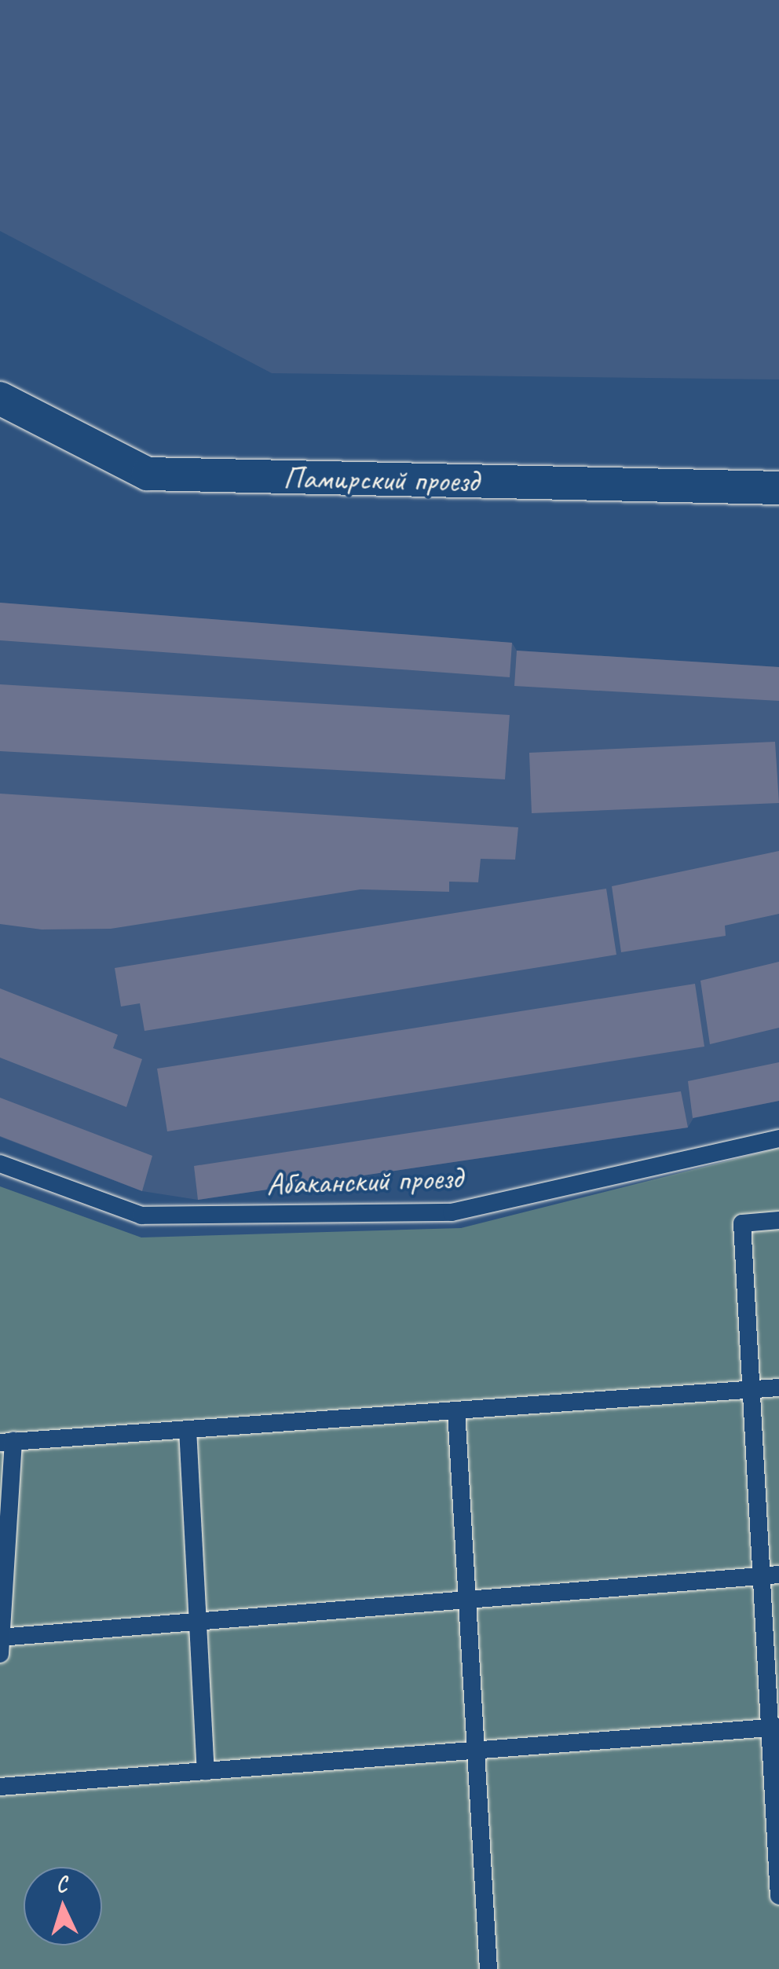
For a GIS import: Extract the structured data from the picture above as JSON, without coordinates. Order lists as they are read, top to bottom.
{
  "streets": {
    "street": ["Памирский проезд"],
    "lane": ["Абаканский проезд"]
  },
  "north": "top"
}
